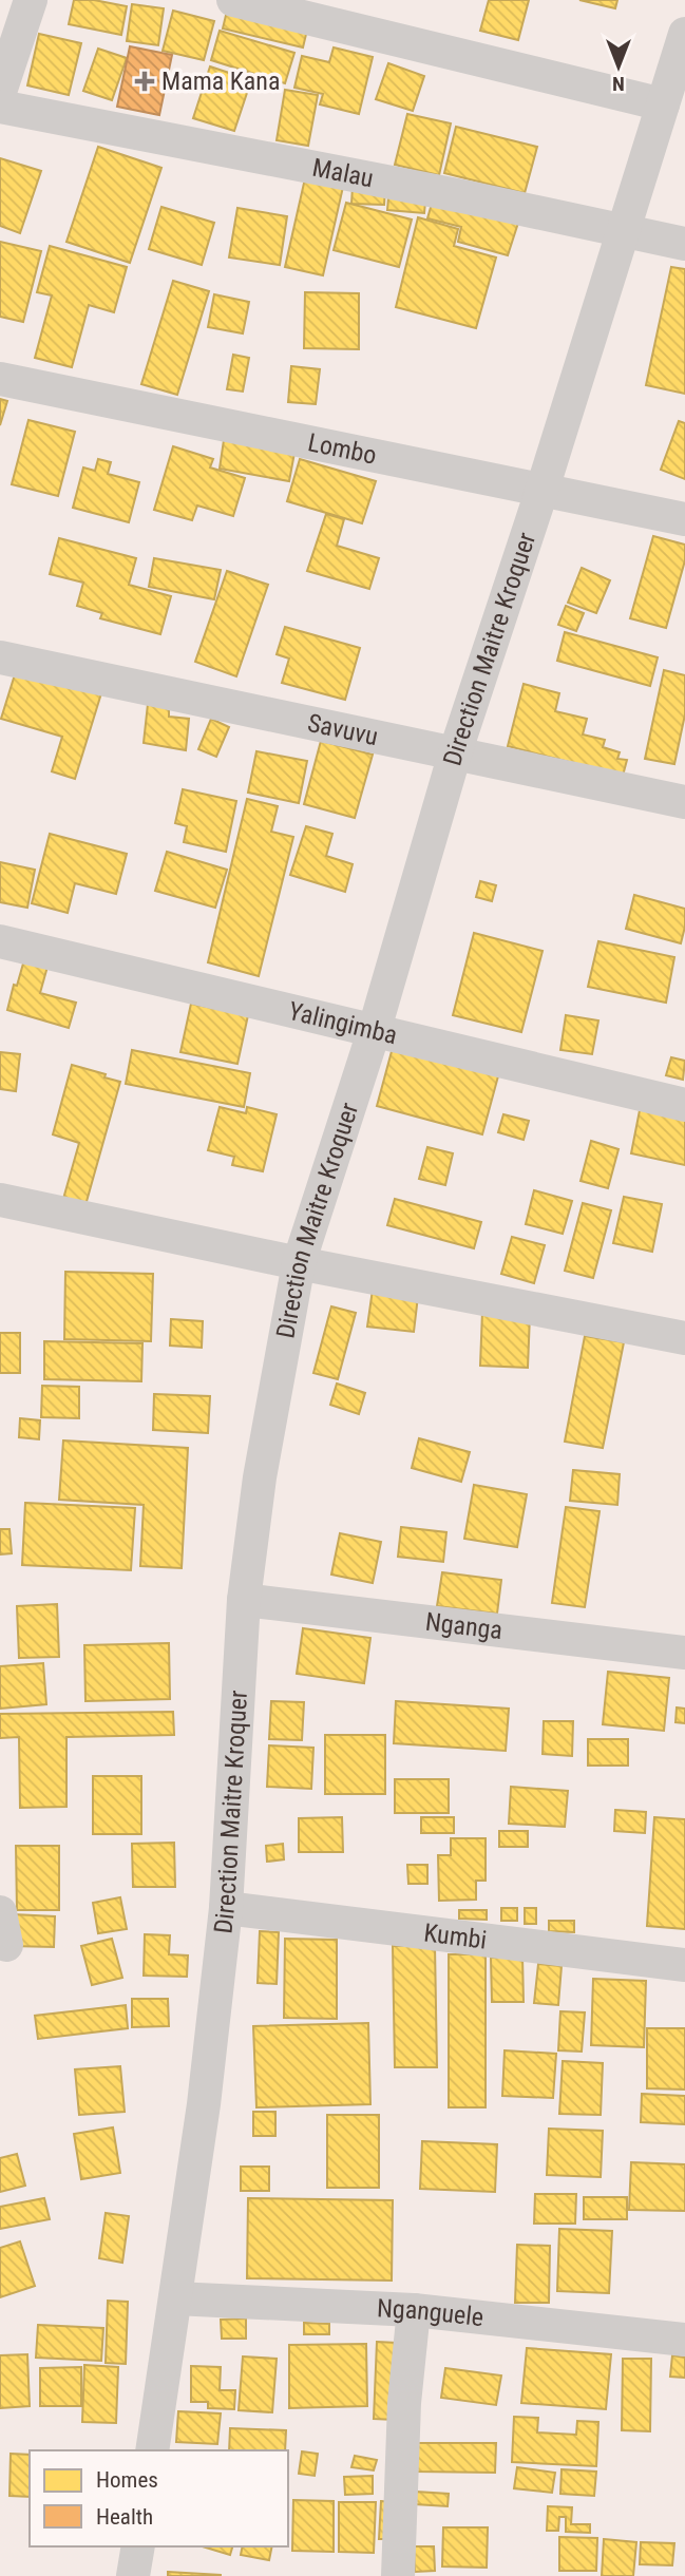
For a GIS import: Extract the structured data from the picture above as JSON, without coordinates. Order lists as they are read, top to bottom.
{
  "streets": {
    "street": [
      "Malau",
      "Lombo",
      "Direction Maitre Kroquer",
      "Savuvu",
      "Yalingimba",
      "Nganga",
      "Kumbi",
      "Nganguele"
    ]
  },
  "crossings": [
    ["Malau", "Direction Maitre Kroquer"],
    ["Lombo", "Direction Maitre Kroquer"],
    ["Direction Maitre Kroquer", "Savuvu"],
    ["Direction Maitre Kroquer", "Yalingimba"],
    ["Direction Maitre Kroquer", "Nganga"],
    ["Direction Maitre Kroquer", "Kumbi"],
    ["Direction Maitre Kroquer", "Nganguele"]
  ],
  "places": {
    "health": ["Mama Kana"]
  },
  "legend": ["Homes", "Health"],
  "north": "bottom"
}
